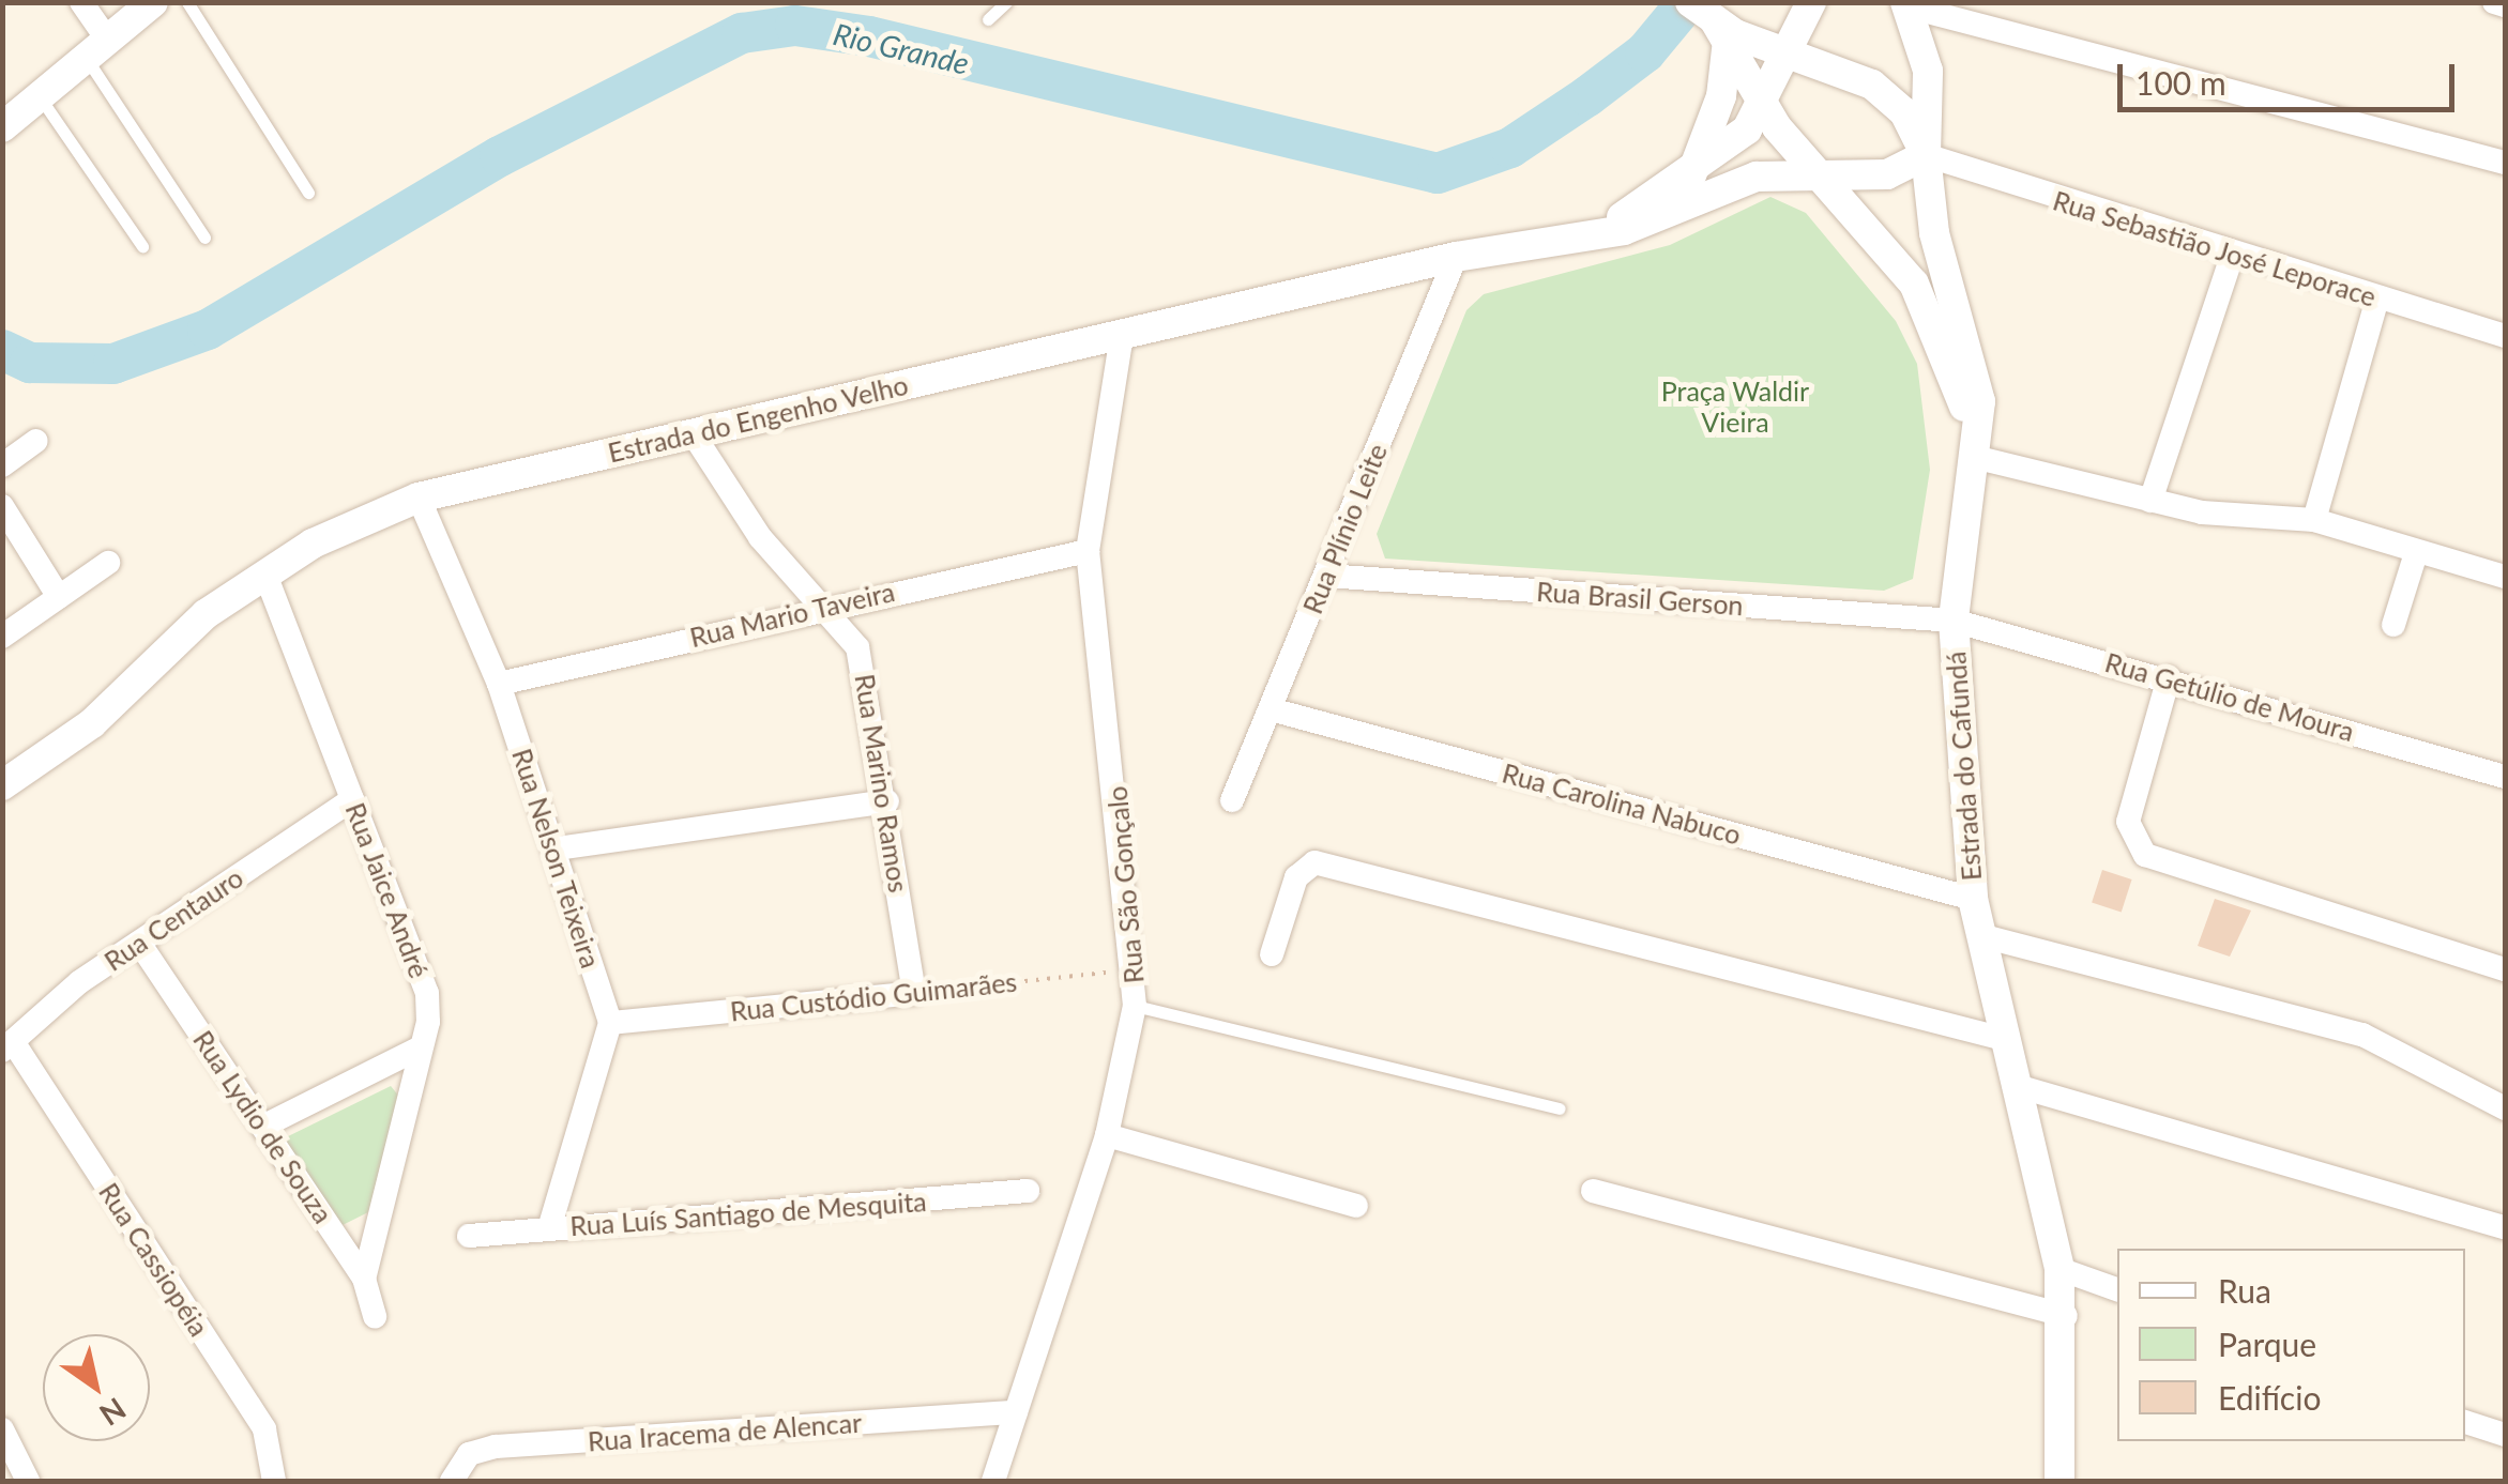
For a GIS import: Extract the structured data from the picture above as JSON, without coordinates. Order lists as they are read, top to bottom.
{
  "streets": {
    "street": [
      "Rua Sebastião José Leporace",
      "Estrada do Engenho Velho",
      "Rua Plínio Leite",
      "Rua Brasil Gerson",
      "Rua Mario Taveira",
      "Rua Getúlio de Moura",
      "Estrada do Cafundá",
      "Rua Marino Ramos",
      "Rua Carolina Nabuco",
      "Rua Nelson Teixeira",
      "Rua São Gonçalo",
      "Rua Jaice André",
      "Rua Centauro",
      "Rua Custódio Guimarães",
      "Rua Lydio de Souza",
      "Rua Luís Santiago de Mesquita",
      "Rua Cassiopéia",
      "Rua Iracema de Alencar"
    ]
  },
  "crossings": [
    ["Rua Sebastião José Leporace", "Estrada do Engenho Velho"],
    ["Rua Sebastião José Leporace", "Estrada do Cafundá"],
    ["Estrada do Engenho Velho", "Rua Plínio Leite"],
    ["Estrada do Engenho Velho", "Estrada do Cafundá"],
    ["Estrada do Engenho Velho", "Rua Marino Ramos"],
    ["Estrada do Engenho Velho", "Rua Nelson Teixeira"],
    ["Estrada do Engenho Velho", "Rua São Gonçalo"],
    ["Estrada do Engenho Velho", "Rua Jaice André"],
    ["Rua Plínio Leite", "Rua Brasil Gerson"],
    ["Rua Plínio Leite", "Rua Carolina Nabuco"],
    ["Rua Brasil Gerson", "Rua Getúlio de Moura"],
    ["Rua Brasil Gerson", "Estrada do Cafundá"],
    ["Rua Mario Taveira", "Rua Marino Ramos"],
    ["Rua Mario Taveira", "Rua Nelson Teixeira"],
    ["Rua Mario Taveira", "Rua São Gonçalo"],
    ["Rua Getúlio de Moura", "Estrada do Cafundá"],
    ["Estrada do Cafundá", "Rua Carolina Nabuco"],
    ["Rua Marino Ramos", "Rua Custódio Guimarães"],
    ["Rua Nelson Teixeira", "Rua Custódio Guimarães"],
    ["Rua São Gonçalo", "Rua Custódio Guimarães"],
    ["Rua São Gonçalo", "Rua Iracema de Alencar"],
    ["Rua Jaice André", "Rua Centauro"],
    ["Rua Jaice André", "Rua Lydio de Souza"],
    ["Rua Centauro", "Rua Lydio de Souza"],
    ["Rua Centauro", "Rua Cassiopéia"]
  ],
  "water": ["Rio Grande"],
  "parks": ["Praça Waldir Vieira"],
  "legend": ["Rua", "Parque", "Edifício"],
  "scale_bar": "100 m",
  "north": "bottom right"
}
